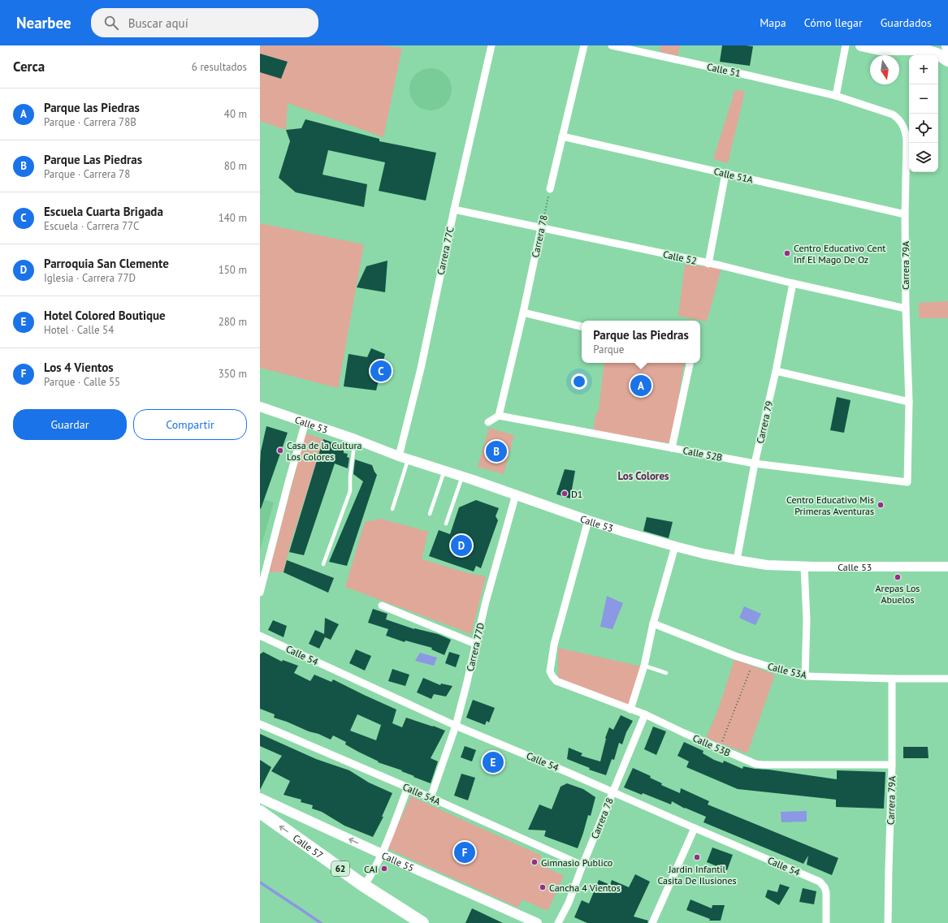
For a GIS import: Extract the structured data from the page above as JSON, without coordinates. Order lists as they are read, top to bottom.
{
  "streets": {
    "highway": ["Calle 57", "62"],
    "street": [
      "Calle 51",
      "Calle 51A",
      "Carrera 78",
      "Carrera 77C",
      "Calle 52",
      "Carrera 79A",
      "Carrera 79",
      "Calle 53",
      "Calle 52B",
      "Carrera 77D",
      "Calle 54",
      "Calle 53A",
      "Calle 53B",
      "Calle 54A",
      "Calle 55"
    ]
  },
  "crossings": [
    ["Calle 51", "Carrera 79A"],
    ["Calle 51A", "Carrera 79A"],
    ["Carrera 78", "Calle 52"],
    ["Carrera 78", "Calle 52B"],
    ["Carrera 78", "Calle 54"],
    ["Carrera 78", "Calle 53B"],
    ["Carrera 78", "Calle 54A"],
    ["Carrera 77C", "Calle 52"],
    ["Carrera 77C", "Calle 53"],
    ["Calle 52", "Carrera 79A"],
    ["Calle 52", "Carrera 79"],
    ["Carrera 79A", "Calle 52B"],
    ["Carrera 79A", "Calle 53A"],
    ["Carrera 79A", "Calle 53B"],
    ["Carrera 79", "Calle 53"],
    ["Carrera 79", "Calle 52B"],
    ["Calle 53", "Carrera 77D"],
    ["Calle 53", "Calle 53B"],
    ["Carrera 77D", "Calle 54"],
    ["Carrera 77D", "Calle 54A"]
  ],
  "one_way": ["Calle 57", "Calle 55"],
  "districts": ["Los Colores"],
  "places": [
    "Centro Educativo Cent Inf El Mago De Oz",
    "Casa de la Cultura Los Colores",
    "D1",
    "Centro Educativo Mis Primeras Aventuras",
    "Arepas Los Abuelos",
    "Jardin Infantil Casita De Ilusiones",
    "Gimnasio Publico",
    "CAI",
    "Cancha 4 Vientos"
  ],
  "north": "bottom",
  "page": {
    "header": "Nearbee",
    "search": "Buscar aquí",
    "nav": ["Mapa", "Cómo llegar", "Guardados"],
    "heading": ["Cerca", "6 resultados"],
    "map_buttons": ["+", "−"],
    "list": [
      {
        "mark": "A",
        "name": "Parque las Piedras",
        "note": "Parque · Carrera 78B",
        "value": "40 m"
      },
      {
        "mark": "B",
        "name": "Parque Las Piedras",
        "note": "Parque · Carrera 78",
        "value": "80 m"
      },
      {
        "mark": "C",
        "name": "Escuela Cuarta Brigada",
        "note": "Escuela · Carrera 77C",
        "value": "140 m"
      },
      {
        "mark": "D",
        "name": "Parroquia San Clemente",
        "note": "Iglesia · Carrera 77D",
        "value": "150 m"
      },
      {
        "mark": "E",
        "name": "Hotel Colored Boutique",
        "note": "Hotel · Calle 54",
        "value": "280 m"
      },
      {
        "mark": "F",
        "name": "Los 4 Vientos",
        "note": "Parque · Calle 55",
        "value": "350 m"
      }
    ],
    "popup": ["Parque las Piedras", "Parque"],
    "pins": [
      "C",
      "A",
      "B",
      "D",
      "E",
      "F"
    ],
    "buttons": ["Guardar", "Compartir"]
  }
}
